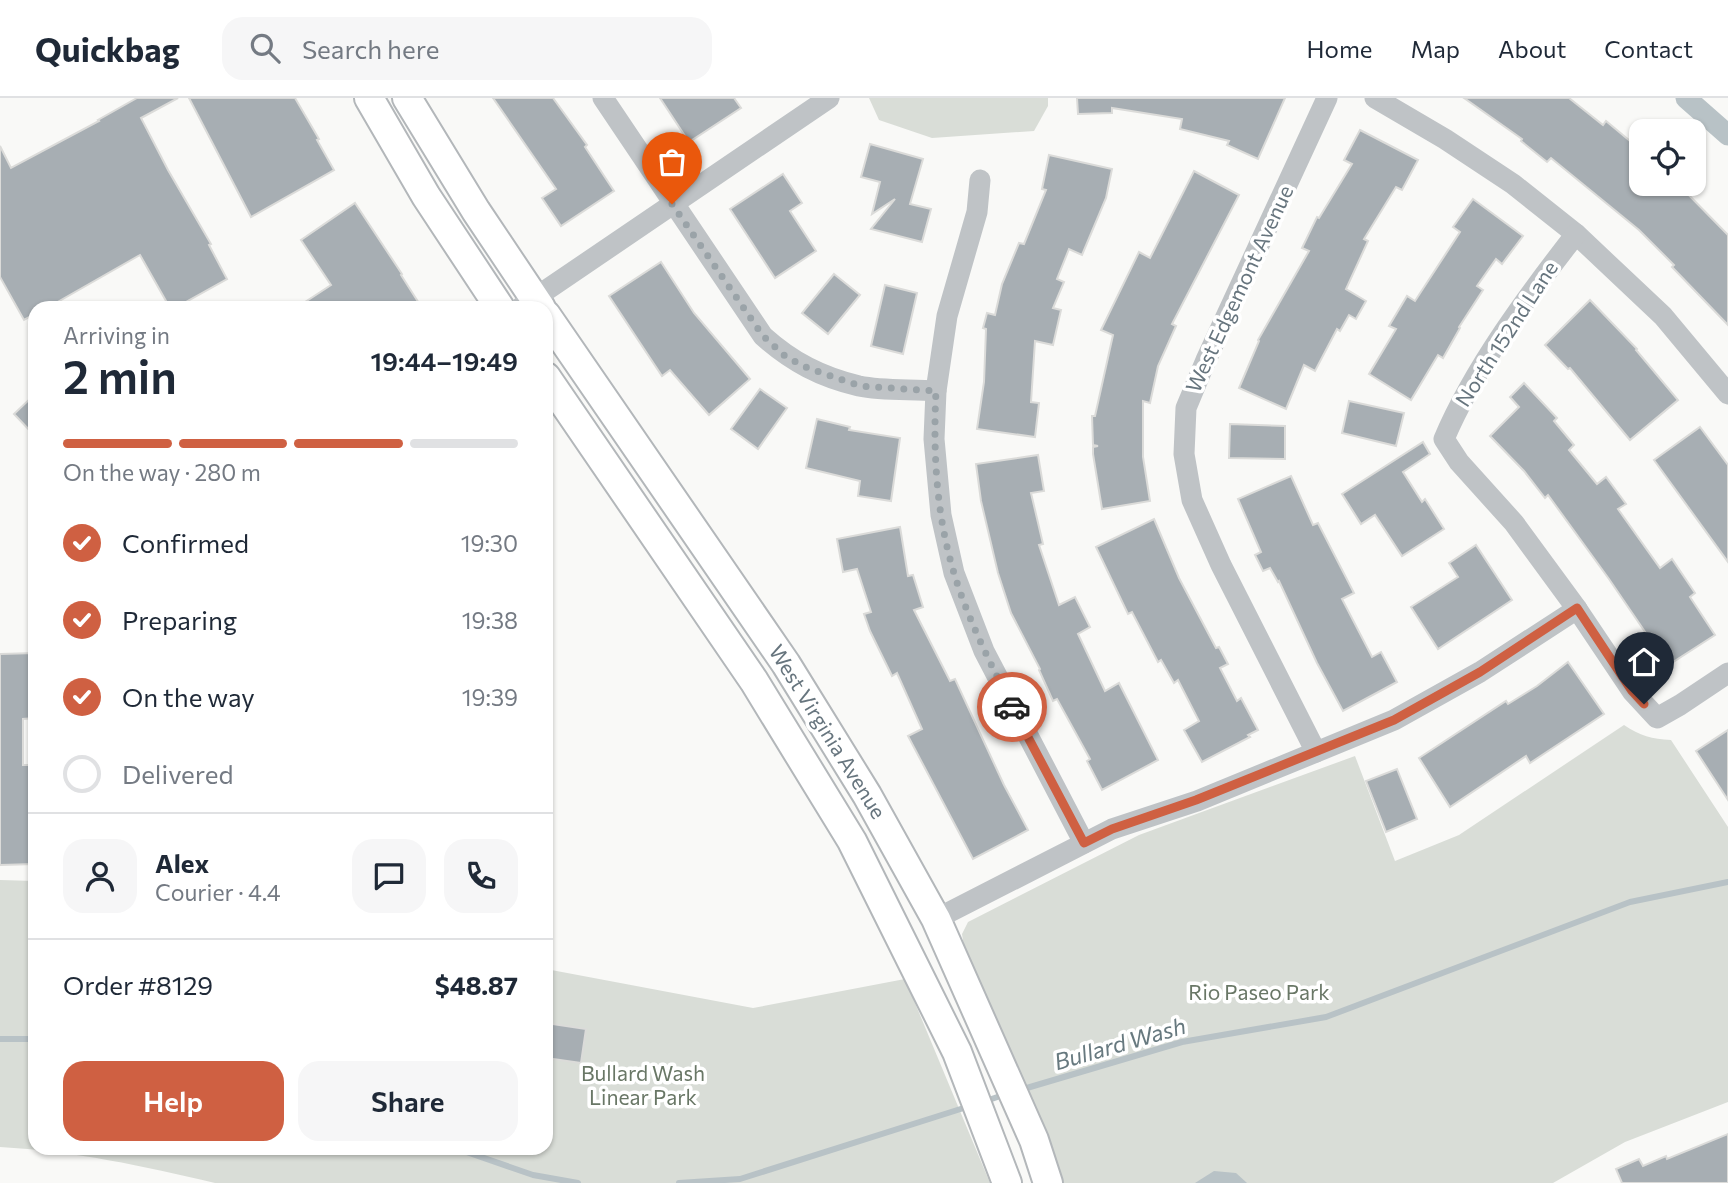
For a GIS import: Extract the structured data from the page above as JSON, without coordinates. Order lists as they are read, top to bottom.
{
  "streets": {
    "main road": ["West Virginia Avenue"],
    "street": ["West Edgemont Avenue", "North 152nd Lane"]
  },
  "water": ["Bullard Wash"],
  "parks": ["Rio Paseo Park", "Bullard Wash Linear Park"],
  "page": {
    "header": "Quickbag",
    "search": "Search here",
    "nav": [
      "Home",
      "Map",
      "About",
      "Contact"
    ],
    "heading": ["2 min", "Arriving in", "19:44–19:49"],
    "panel": [
      "Alex",
      "Courier · 4.4",
      "Order #8129",
      "$48.87"
    ],
    "bar": "On the way · 280 m",
    "list": [
      ["Confirmed", "19:30"],
      ["Preparing", "19:38"],
      ["On the way", "19:39"],
      "Delivered"
    ],
    "buttons": ["Help", "Share"]
  }
}
